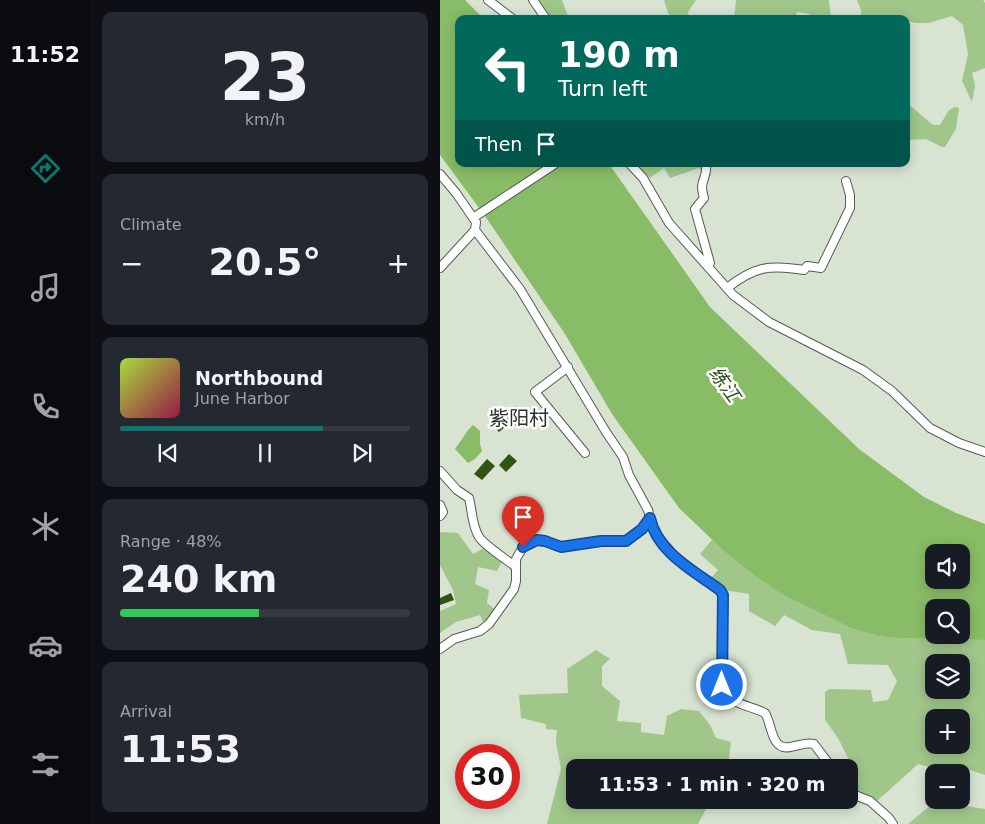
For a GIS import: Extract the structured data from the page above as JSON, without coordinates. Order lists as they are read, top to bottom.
{
  "districts": ["紫阳村"],
  "water": ["练江"],
  "page": {
    "tabs": "11:52",
    "tile": [
      ["23", "km/h"],
      "Climate",
      ["Range · 48%", "240 km"],
      ["Arrival", "11:53"]
    ],
    "turn": ["190 m", "Turn left"],
    "then": "Then",
    "heat": ["−", "20.5°", "+"],
    "song": ["Northbound", "June Harbor"],
    "map_buttons": ["+", "−"],
    "limit": "30",
    "trip": "11:53 · 1 min · 320 m"
  }
}
